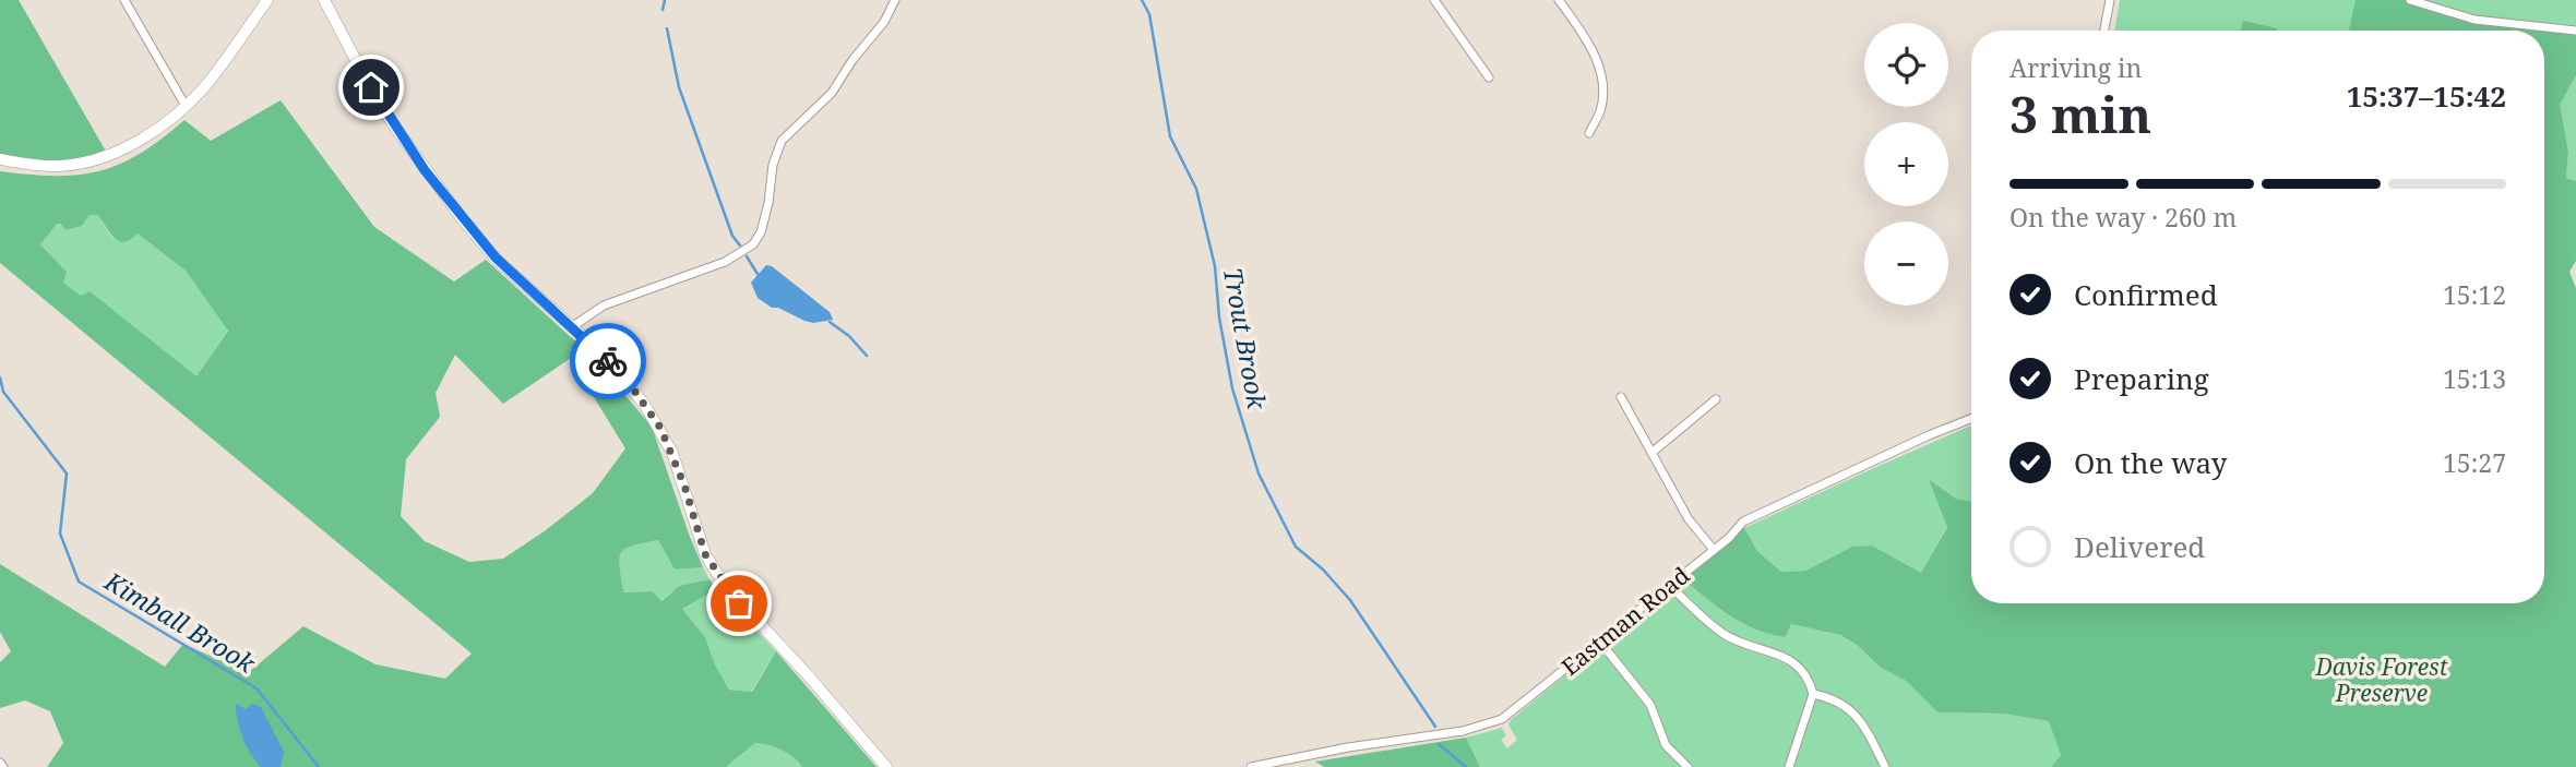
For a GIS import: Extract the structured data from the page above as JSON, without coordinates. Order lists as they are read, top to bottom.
{
  "streets": {
    "street": ["Eastman Road"]
  },
  "water": ["Trout Brook", "Kimball Brook"],
  "parks": ["Davis Forest Preserve"],
  "page": {
    "map_buttons": ["+", "−"],
    "heading": ["3 min", "Arriving in", "15:37–15:42"],
    "bar": "On the way · 260 m",
    "list": [
      ["Confirmed", "15:12"],
      ["Preparing", "15:13"],
      ["On the way", "15:27"],
      "Delivered"
    ]
  }
}
